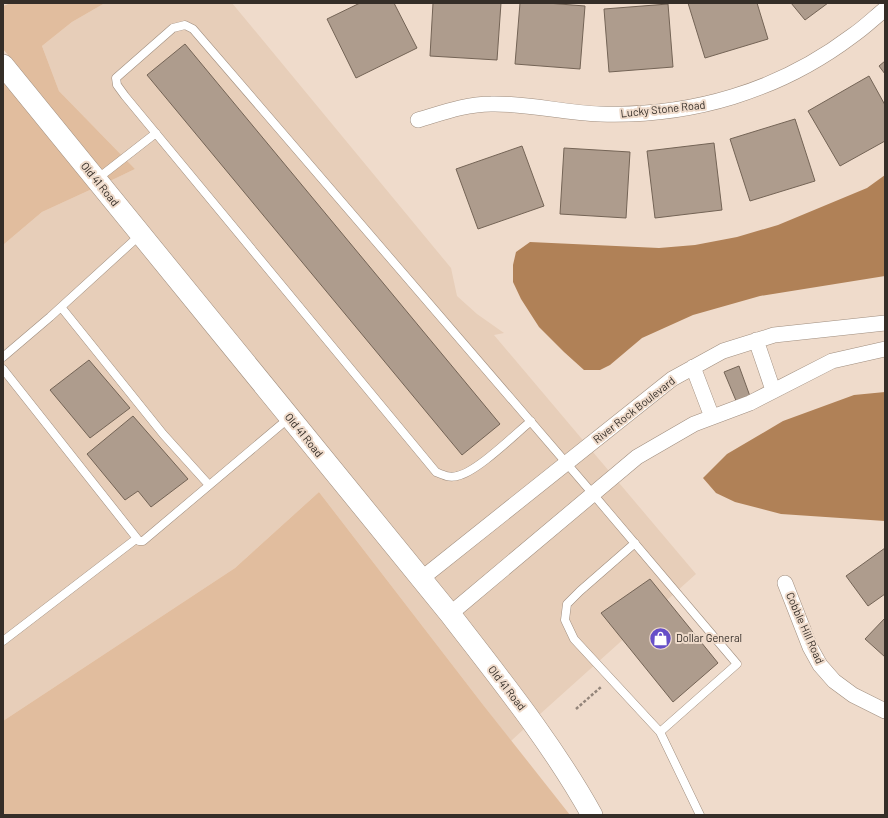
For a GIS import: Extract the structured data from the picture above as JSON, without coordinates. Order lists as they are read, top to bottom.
{
  "streets": {
    "street": [
      "Lucky Stone Road",
      "Old 41 Road",
      "River Rock Boulevard",
      "Cobble Hill Road"
    ]
  },
  "crossings": [
    ["Old 41 Road", "River Rock Boulevard"]
  ],
  "places": {
    "shop": ["Dollar General"]
  }
}
